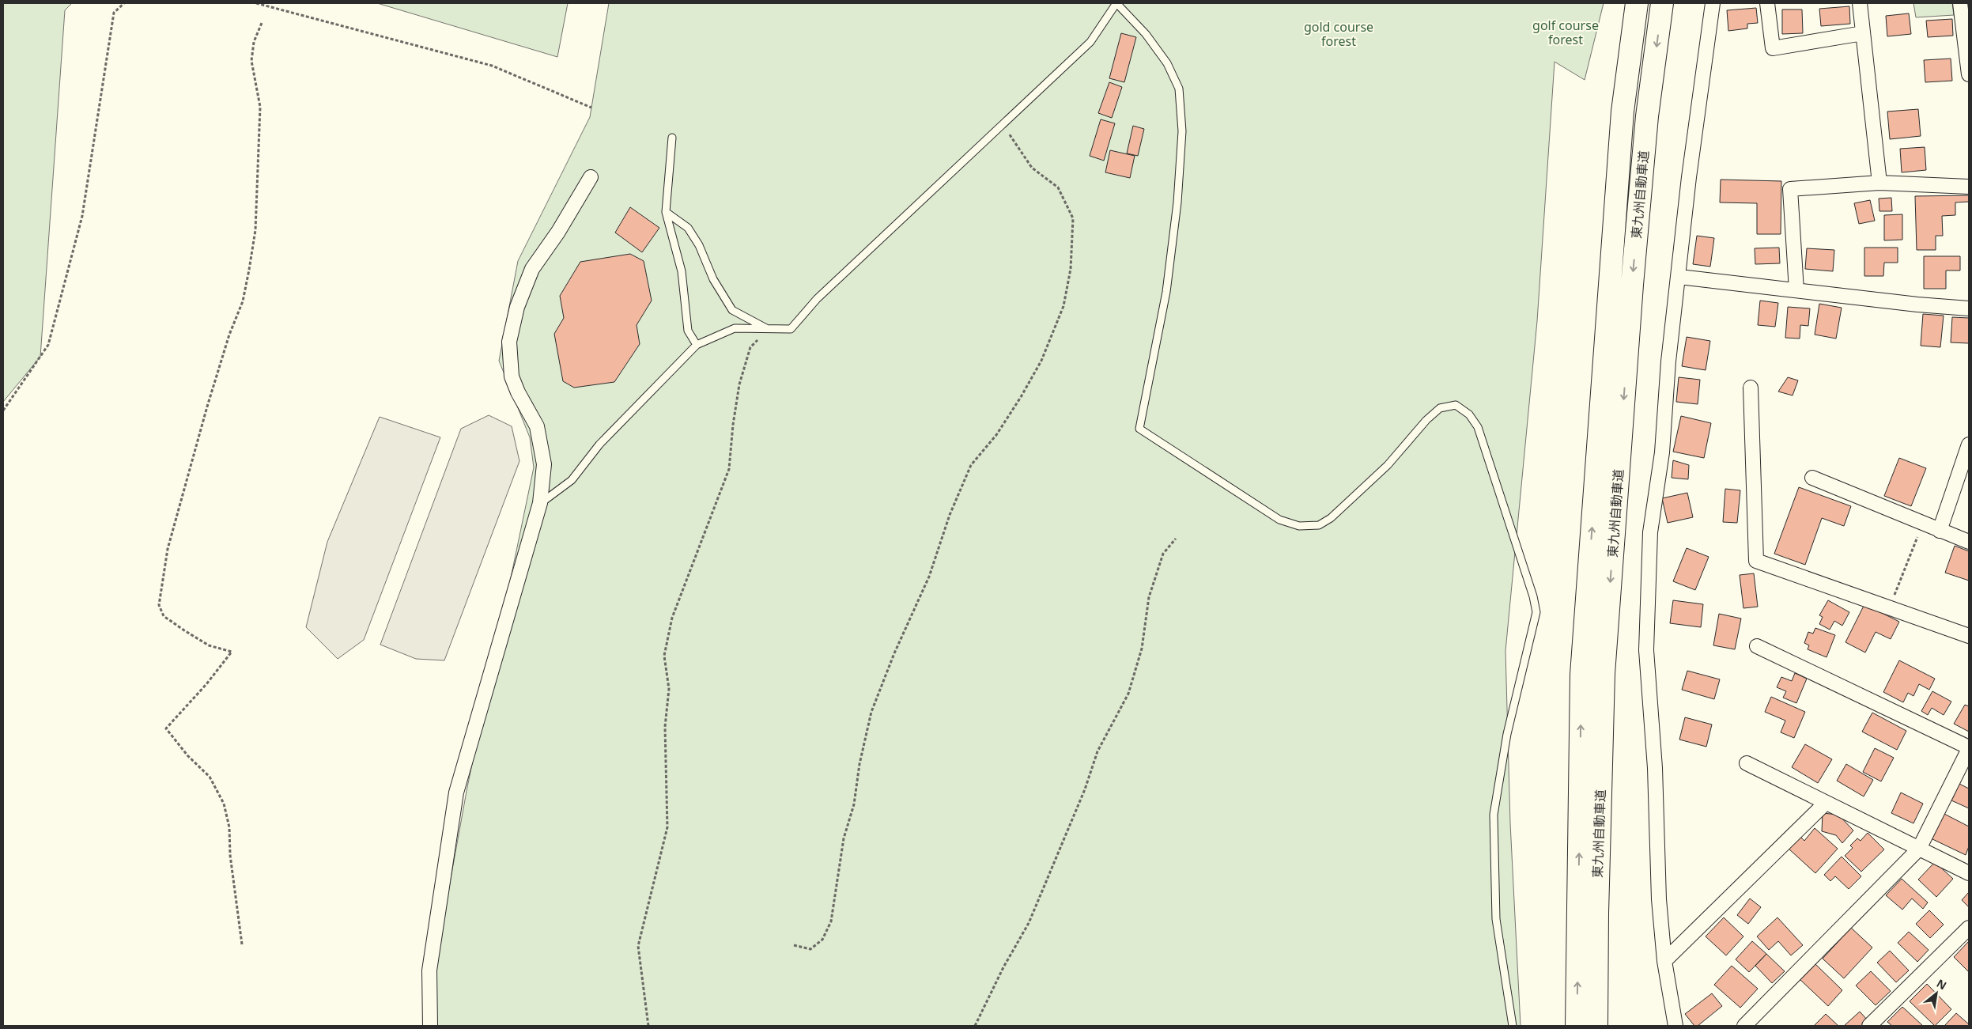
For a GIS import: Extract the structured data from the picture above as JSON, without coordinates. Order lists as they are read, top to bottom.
{
  "streets": {
    "highway": ["東九州自動車道"]
  },
  "parks": ["golf course forest", "gold course forest"],
  "north": "top right"
}
